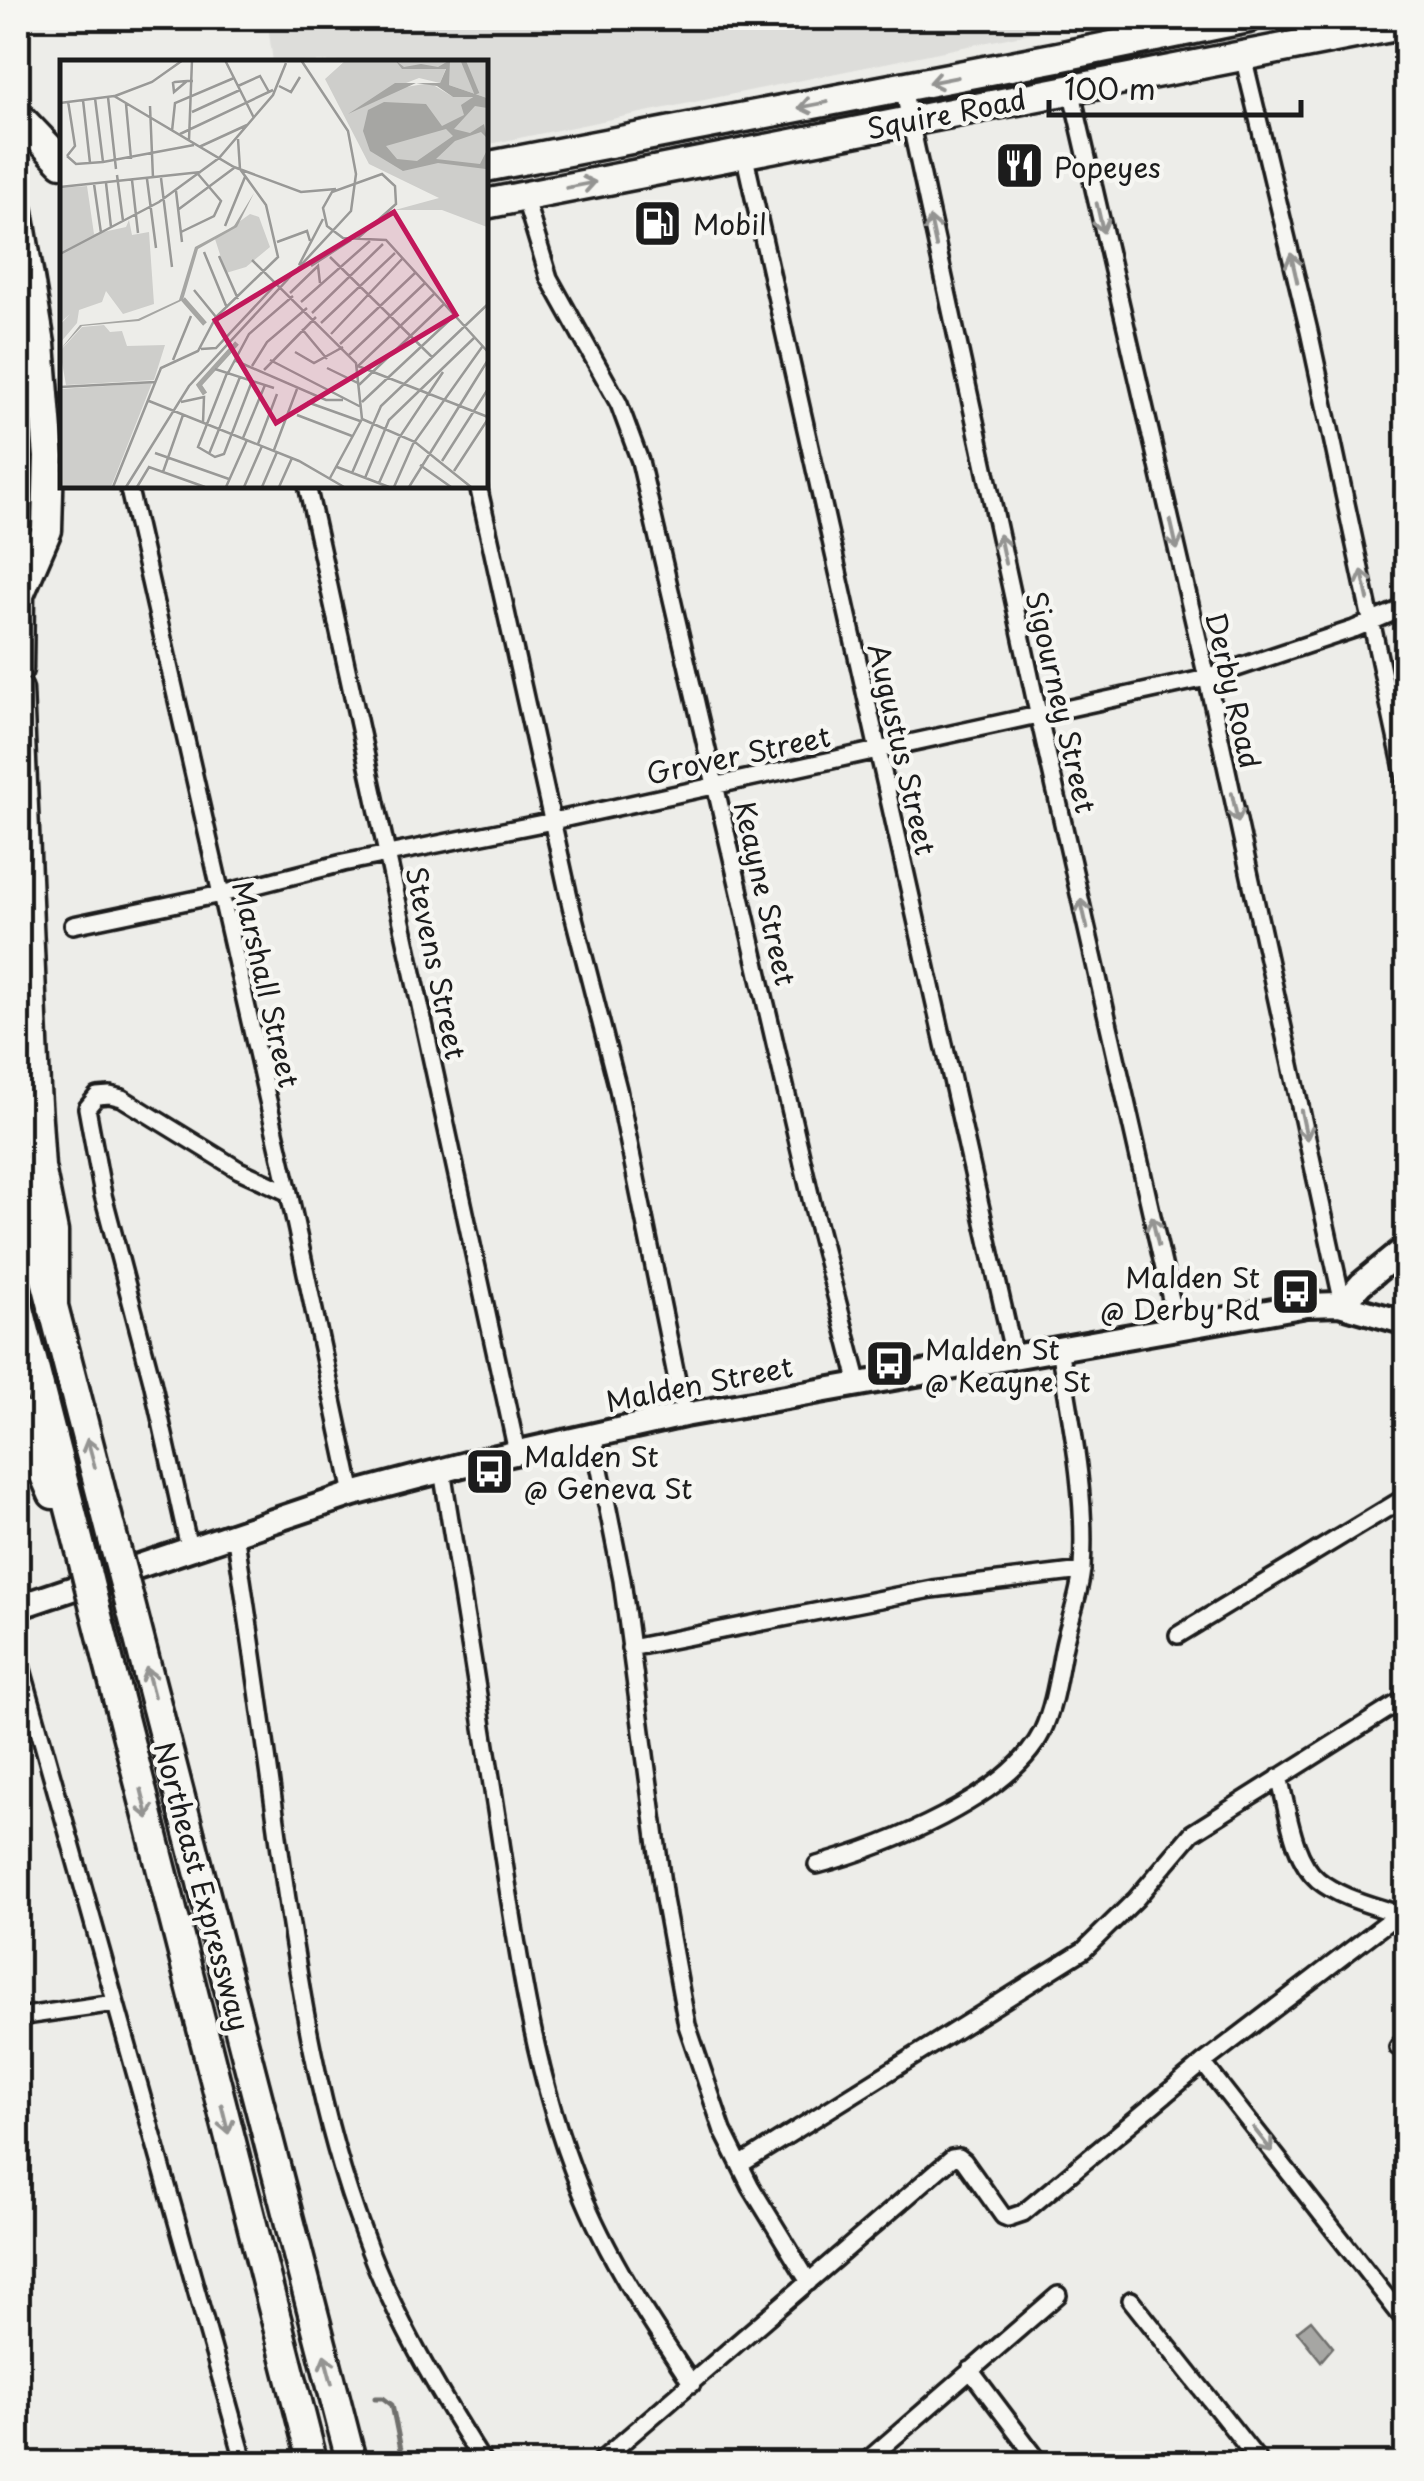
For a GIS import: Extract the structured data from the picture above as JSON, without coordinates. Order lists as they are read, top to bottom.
{
  "streets": {
    "highway": ["Squire Road", "Northeast Expressway"],
    "street": [
      "Derby Road",
      "Sigourney Street",
      "Augustus Street",
      "Grover Street",
      "Keayne Street",
      "Stevens Street",
      "Marshall Street",
      "Malden Street"
    ]
  },
  "crossings": [
    ["Squire Road", "Derby Road"],
    ["Squire Road", "Sigourney Street"],
    ["Squire Road", "Augustus Street"],
    ["Squire Road", "Keayne Street"],
    ["Derby Road", "Grover Street"],
    ["Derby Road", "Malden Street"],
    ["Sigourney Street", "Grover Street"],
    ["Sigourney Street", "Malden Street"],
    ["Augustus Street", "Grover Street"],
    ["Augustus Street", "Malden Street"],
    ["Grover Street", "Keayne Street"],
    ["Grover Street", "Stevens Street"],
    ["Grover Street", "Marshall Street"],
    ["Keayne Street", "Malden Street"],
    ["Stevens Street", "Malden Street"],
    ["Marshall Street", "Malden Street"]
  ],
  "one_way": ["Derby Road", "Sigourney Street"],
  "places": {
    "restaurant": ["Popeyes"],
    "fuel station": ["Mobil"],
    "bus stop": ["Malden St @ Derby Rd", "Malden St @ Keayne St", "Malden St @ Geneva St"]
  },
  "scale_bar": "100 m"
}
